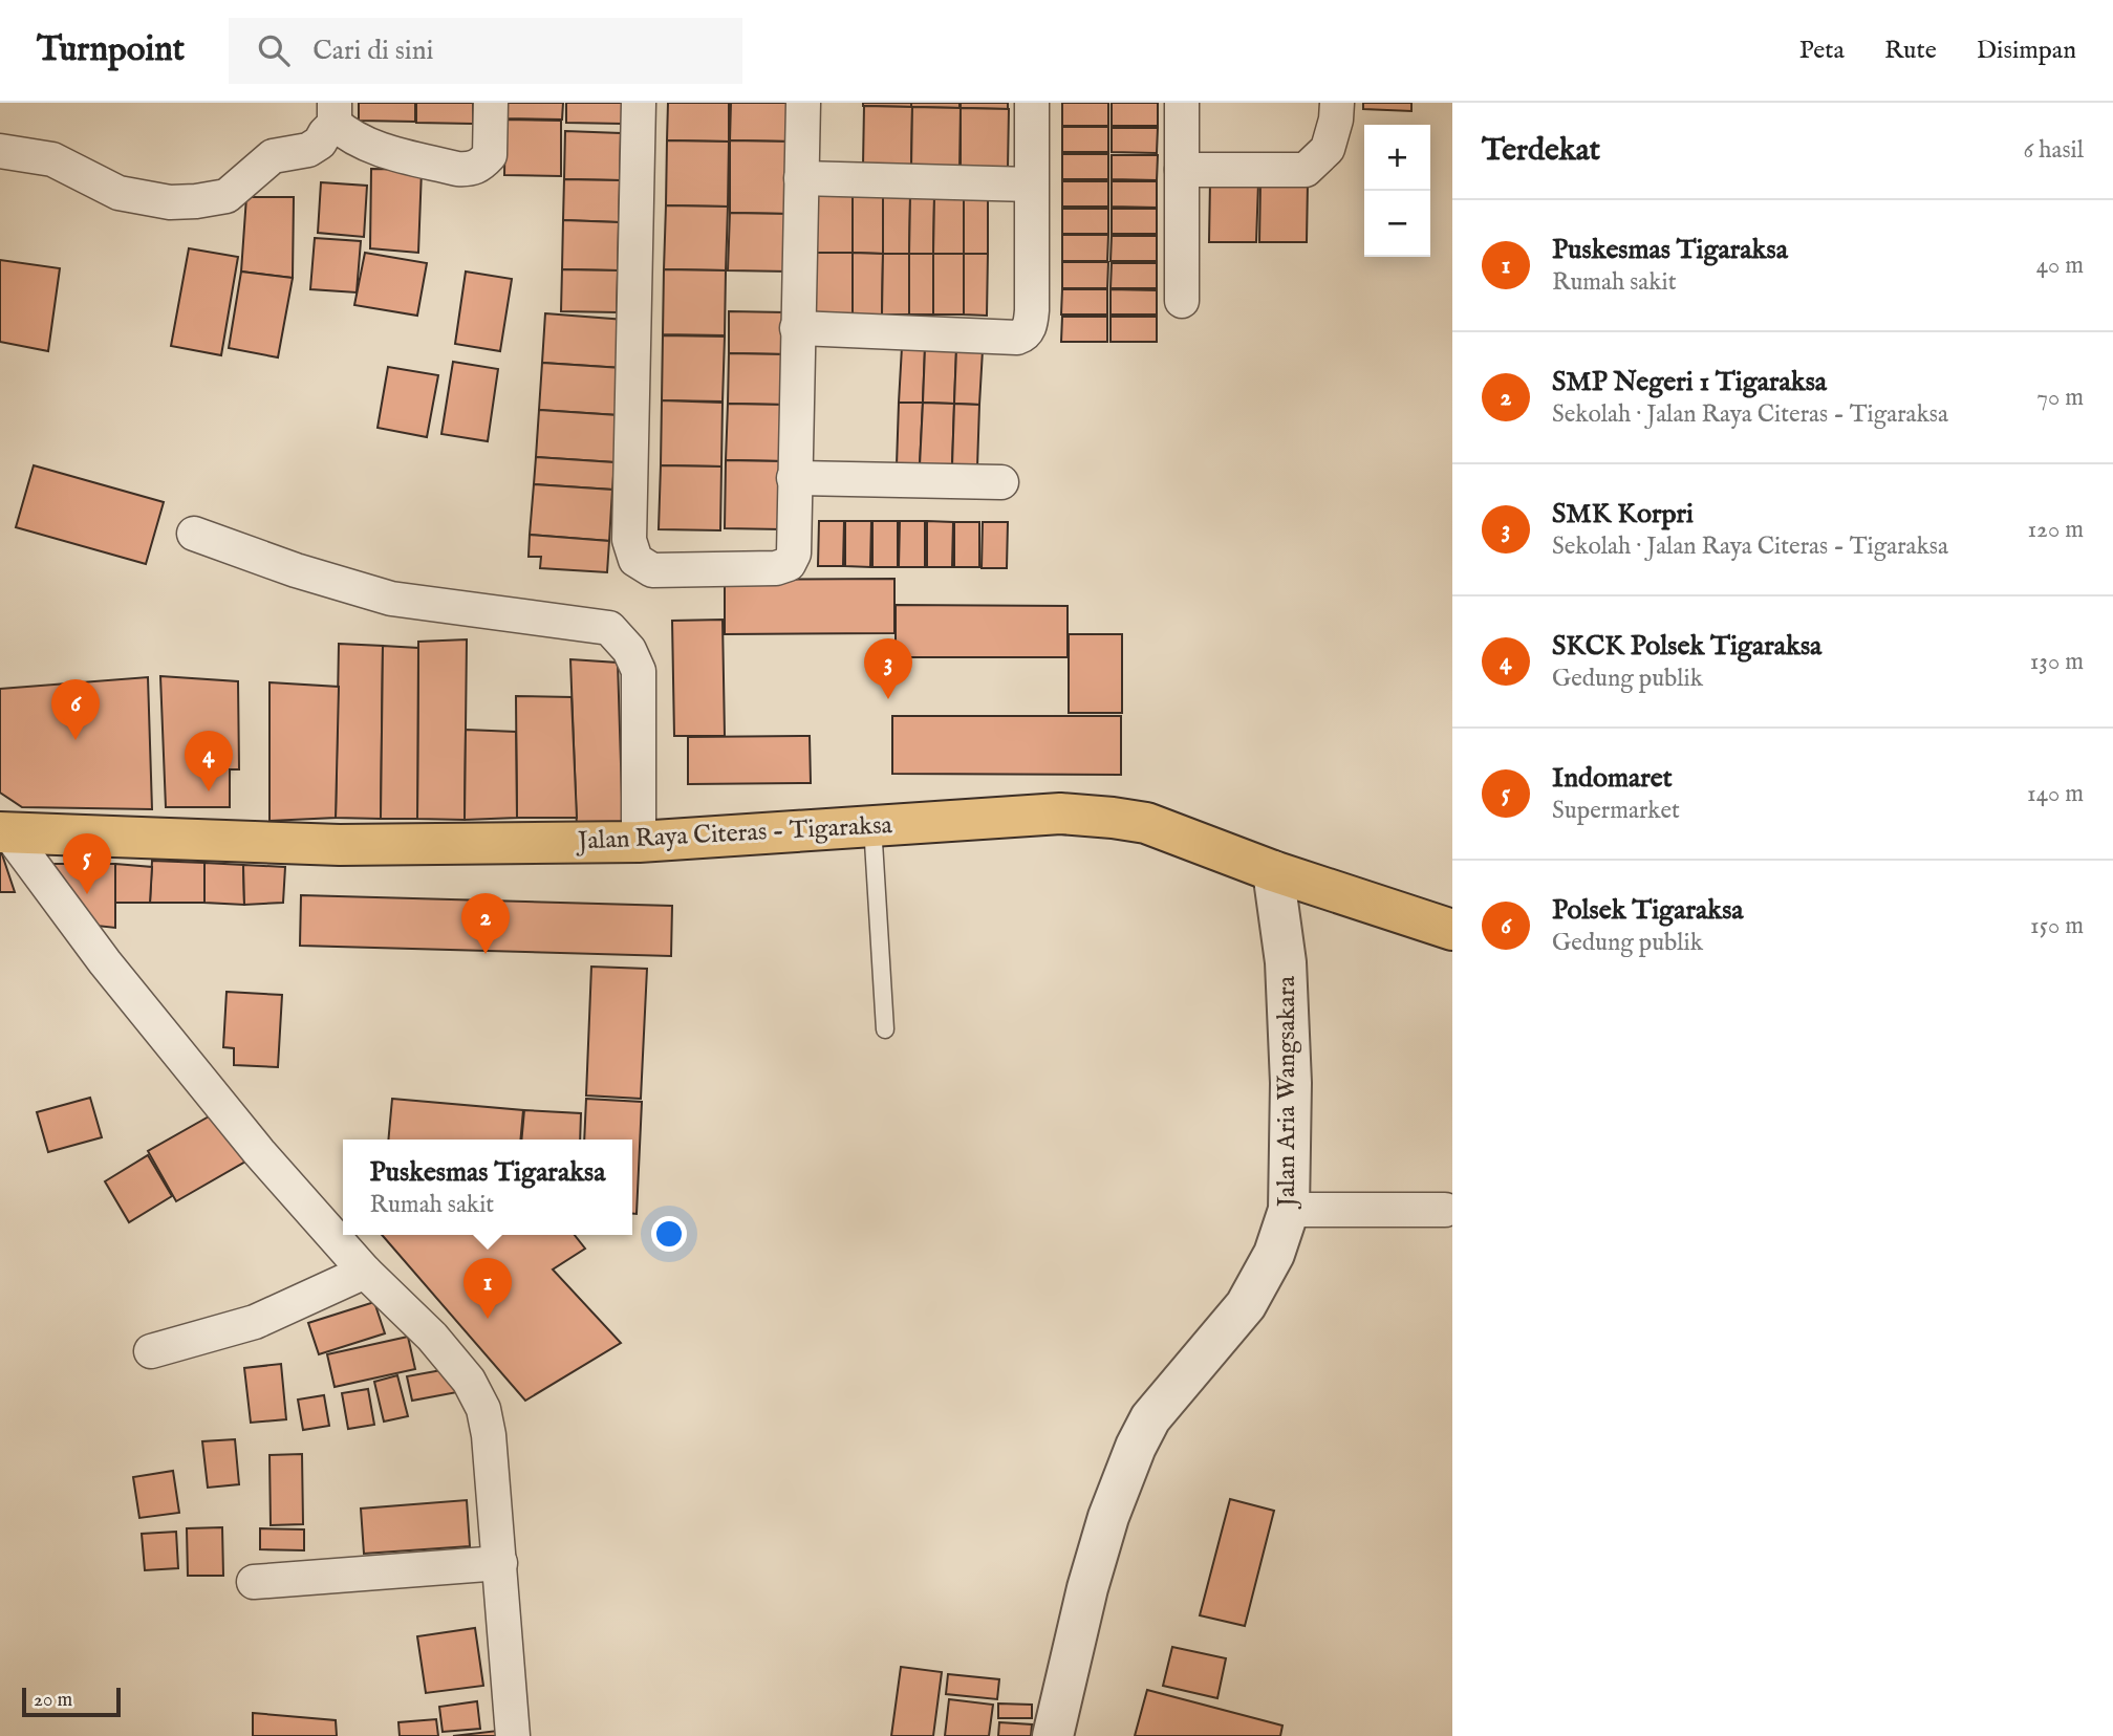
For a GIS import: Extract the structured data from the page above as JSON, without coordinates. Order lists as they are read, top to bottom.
{
  "streets": {
    "main road": ["Jalan Raya Citeras - Tigaraksa"],
    "street": ["Jalan Aria Wangsakara"]
  },
  "crossings": [
    ["Jalan Raya Citeras - Tigaraksa", "Jalan Aria Wangsakara"]
  ],
  "scale_bar": "20 m",
  "page": {
    "header": "Turnpoint",
    "search": "Cari di sini",
    "nav": ["Peta", "Rute", "Disimpan"],
    "heading": ["Terdekat", "6 hasil"],
    "map_buttons": ["+", "−"],
    "list": [
      {
        "mark": "1",
        "name": "Puskesmas Tigaraksa",
        "note": "Rumah sakit",
        "value": "40 m"
      },
      {
        "mark": "2",
        "name": "SMP Negeri 1 Tigaraksa",
        "note": "Sekolah · Jalan Raya Citeras - Tigaraksa",
        "value": "70 m"
      },
      {
        "mark": "3",
        "name": "SMK Korpri",
        "note": "Sekolah · Jalan Raya Citeras - Tigaraksa",
        "value": "120 m"
      },
      {
        "mark": "4",
        "name": "SKCK Polsek Tigaraksa",
        "note": "Gedung publik",
        "value": "130 m"
      },
      {
        "mark": "5",
        "name": "Indomaret",
        "note": "Supermarket",
        "value": "140 m"
      },
      {
        "mark": "6",
        "name": "Polsek Tigaraksa",
        "note": "Gedung publik",
        "value": "150 m"
      }
    ],
    "pins": [
      "3",
      "6",
      "4",
      "5",
      "2",
      "1"
    ],
    "popup": ["Puskesmas Tigaraksa", "Rumah sakit"],
    "scale": "20 m"
  }
}
